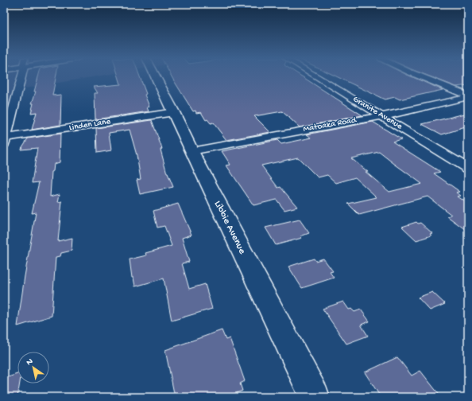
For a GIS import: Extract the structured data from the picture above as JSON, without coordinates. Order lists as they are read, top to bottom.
{
  "streets": {
    "main road": ["Libbie Avenue"],
    "street": ["Granite Avenue", "Linden Lane", "Matoaka Road"]
  },
  "crossings": [
    ["Granite Avenue", "Matoaka Road"],
    ["Linden Lane", "Libbie Avenue"],
    ["Matoaka Road", "Libbie Avenue"]
  ],
  "north": "top left"
}
